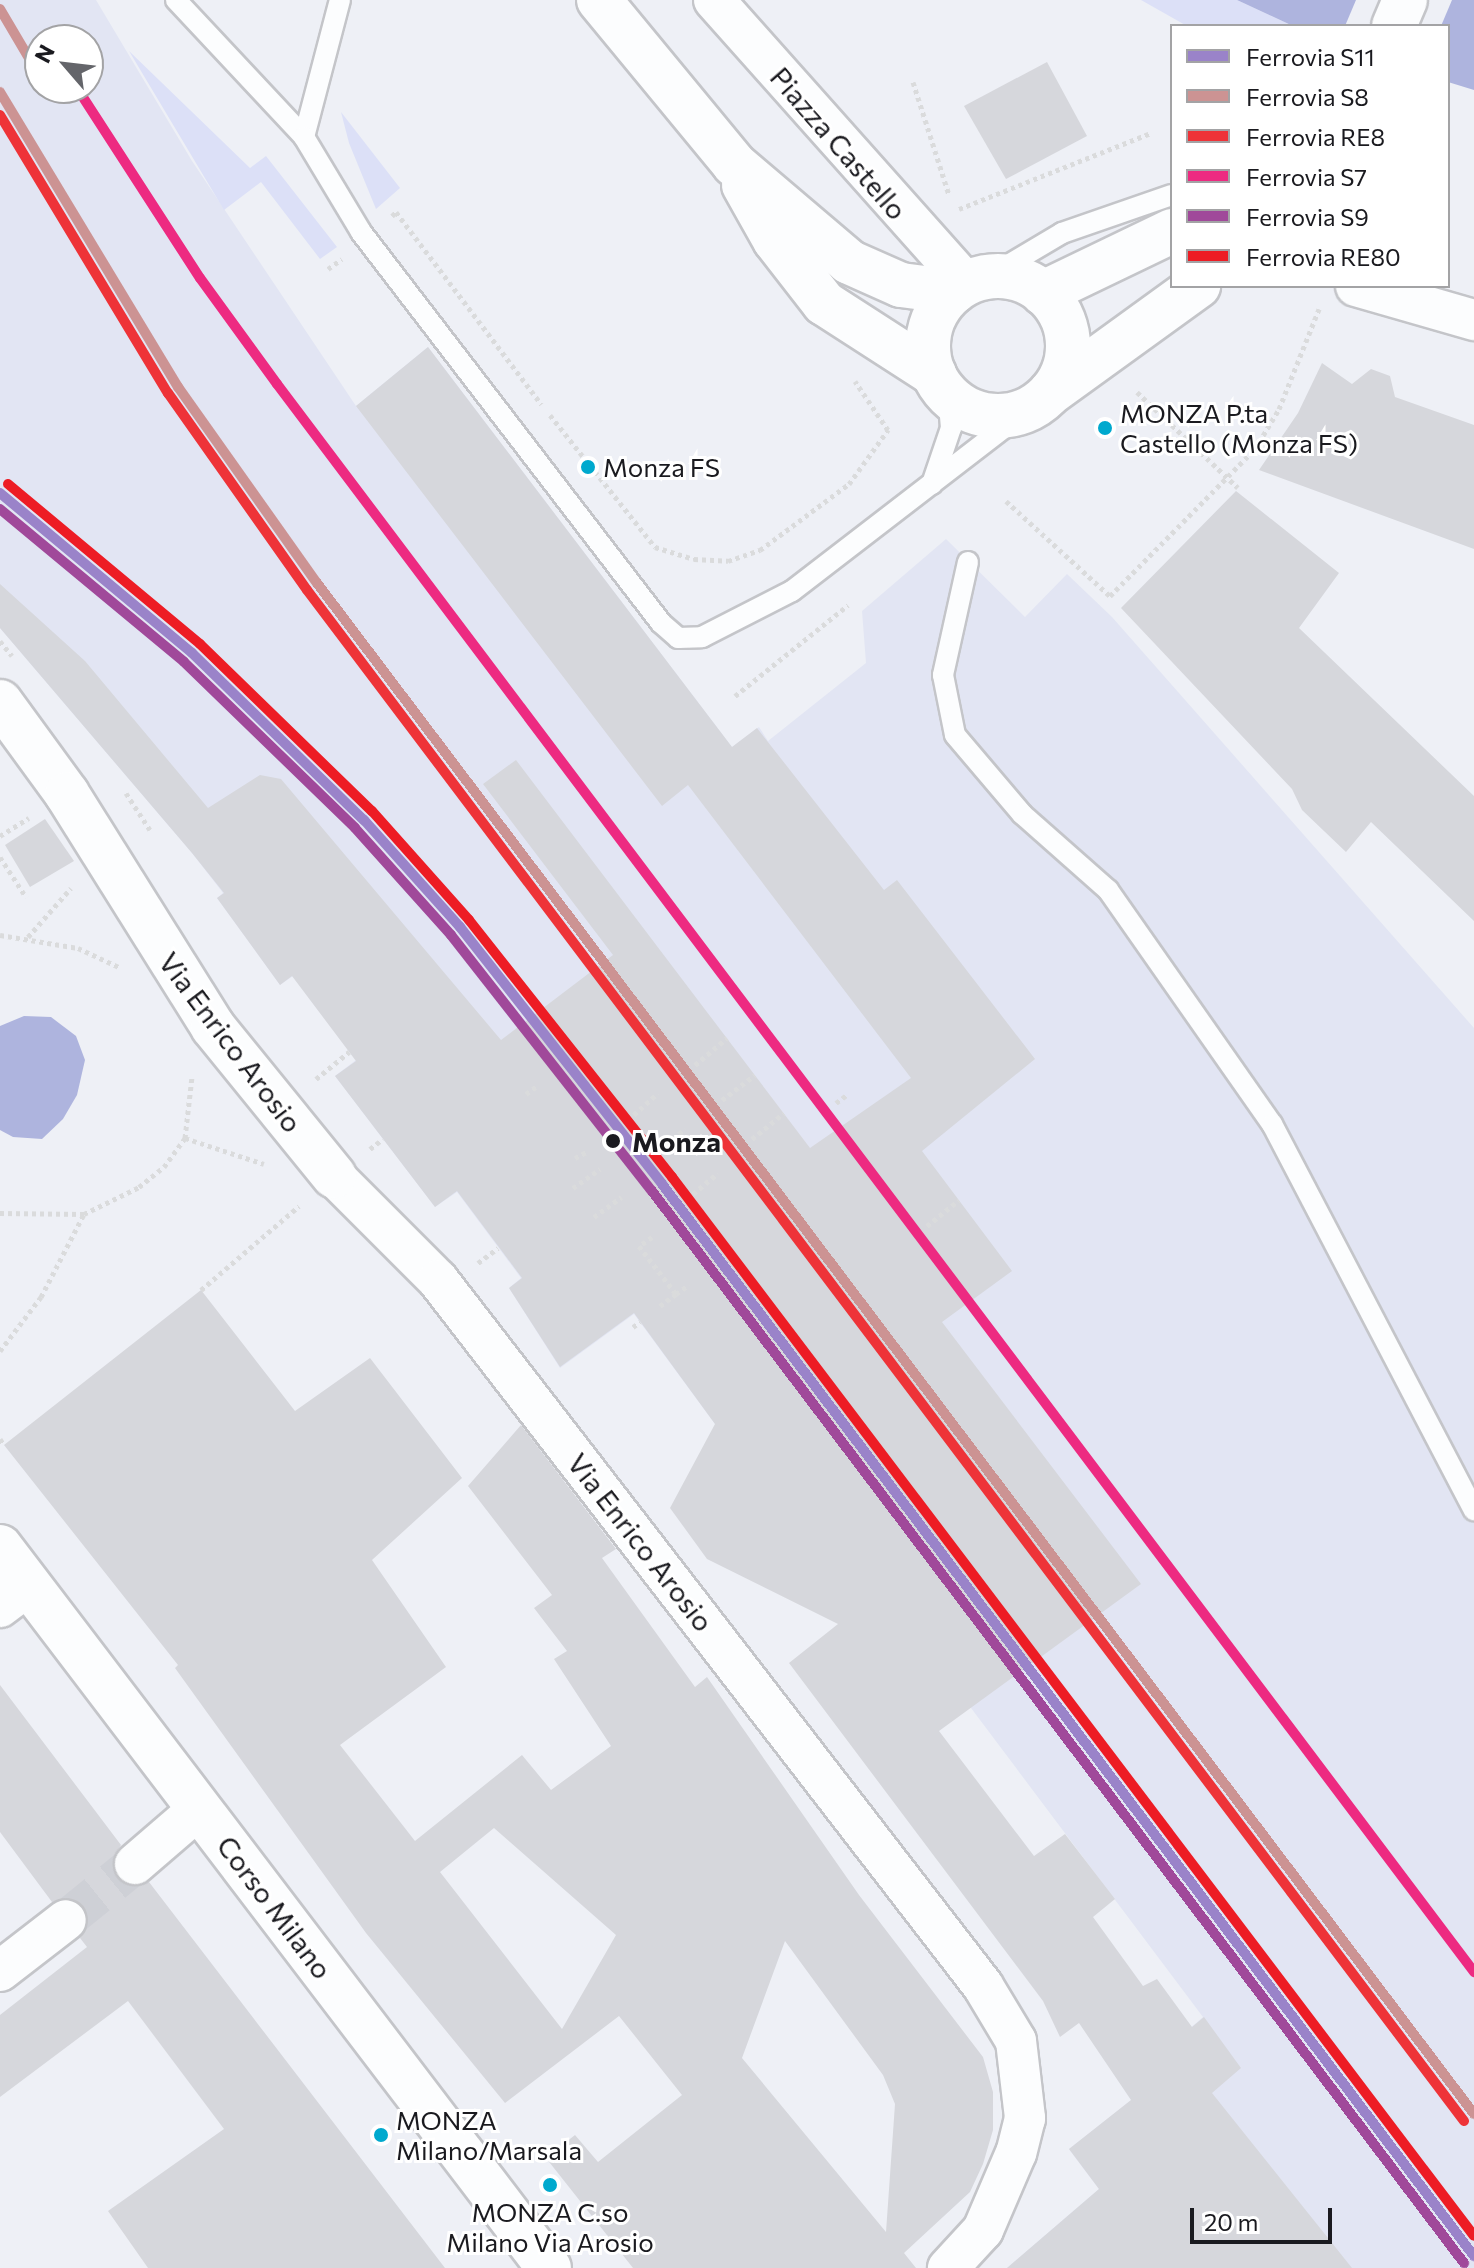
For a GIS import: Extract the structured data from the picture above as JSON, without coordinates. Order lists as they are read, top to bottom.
{
  "streets": {
    "street": ["Piazza Castello", "Via Enrico Arosio", "Corso Milano"]
  },
  "places": [
    "MONZA P.ta Castello (Monza FS)",
    "Monza FS",
    "Monza",
    "MONZA Milano/Marsala",
    "MONZA C.so Milano Via Arosio"
  ],
  "lines": [
    "rail line S8",
    "rail line S7",
    "rail line RE8",
    "rail line RE80",
    "rail line S11",
    "rail line S9"
  ],
  "legend": [
    "Ferrovia S11",
    "Ferrovia S8",
    "Ferrovia RE8",
    "Ferrovia S7",
    "Ferrovia S9",
    "Ferrovia RE80"
  ],
  "scale_bar": "20 m",
  "north": "top left"
}
